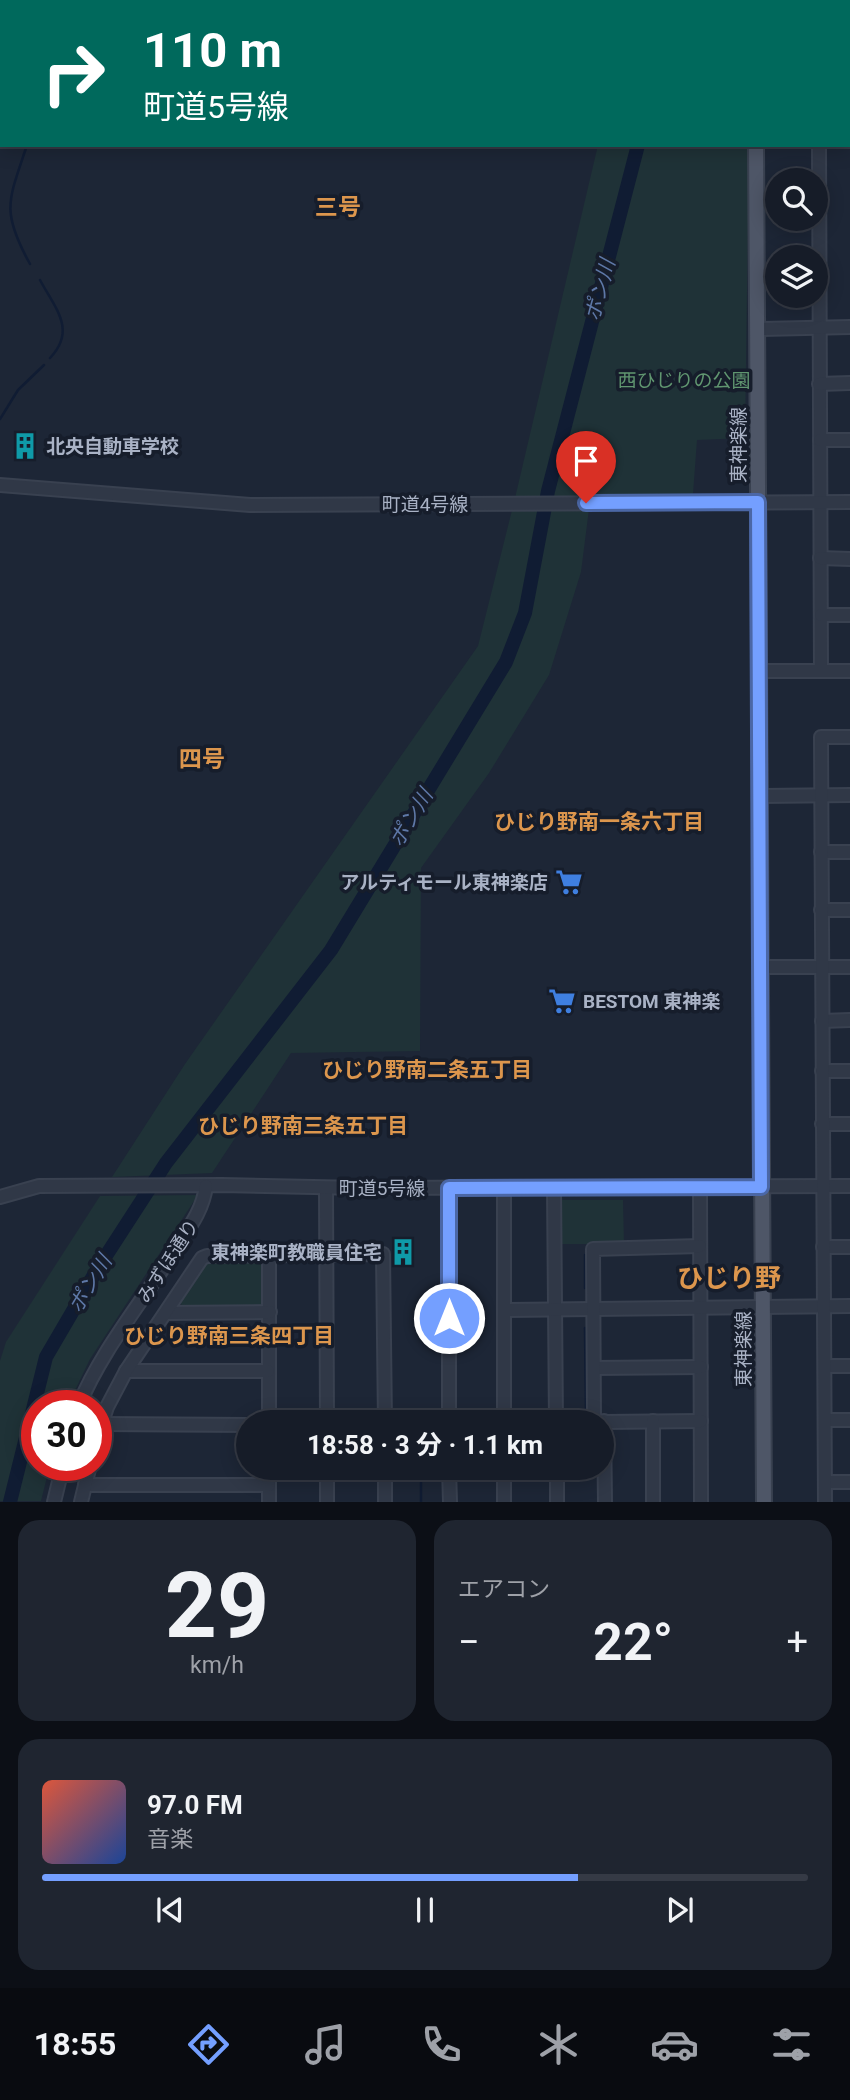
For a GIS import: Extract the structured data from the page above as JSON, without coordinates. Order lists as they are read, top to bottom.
{
  "streets": {
    "main road": ["東神楽線"],
    "street": ["町道4号線", "町道5号線", "みずほ通り"]
  },
  "crossings": [
    ["東神楽線", "町道4号線"],
    ["東神楽線", "町道5号線"],
    ["町道5号線", "みずほ通り"]
  ],
  "districts": [
    "三号",
    "四号",
    "ひじり野南一条六丁目",
    "ひじり野南二条五丁目",
    "ひじり野南三条五丁目",
    "ひじり野",
    "ひじり野南三条四丁目"
  ],
  "water": ["ポン川"],
  "parks": ["西ひじりの公園"],
  "places": {
    "building": ["北央自動車学校", "東神楽町教職員住宅"],
    "supermarket": ["アルティモール東神楽店", "BESTOM 東神楽"]
  },
  "page": {
    "turn": ["110 m", "町道5号線"],
    "limit": "30",
    "trip": "18:58 · 3 分 · 1.1 km",
    "tile": [
      ["29", "km/h"],
      "エアコン"
    ],
    "heat": ["−", "22°", "+"],
    "song": ["97.0 FM", "音楽"],
    "tabs": "18:55"
  }
}
